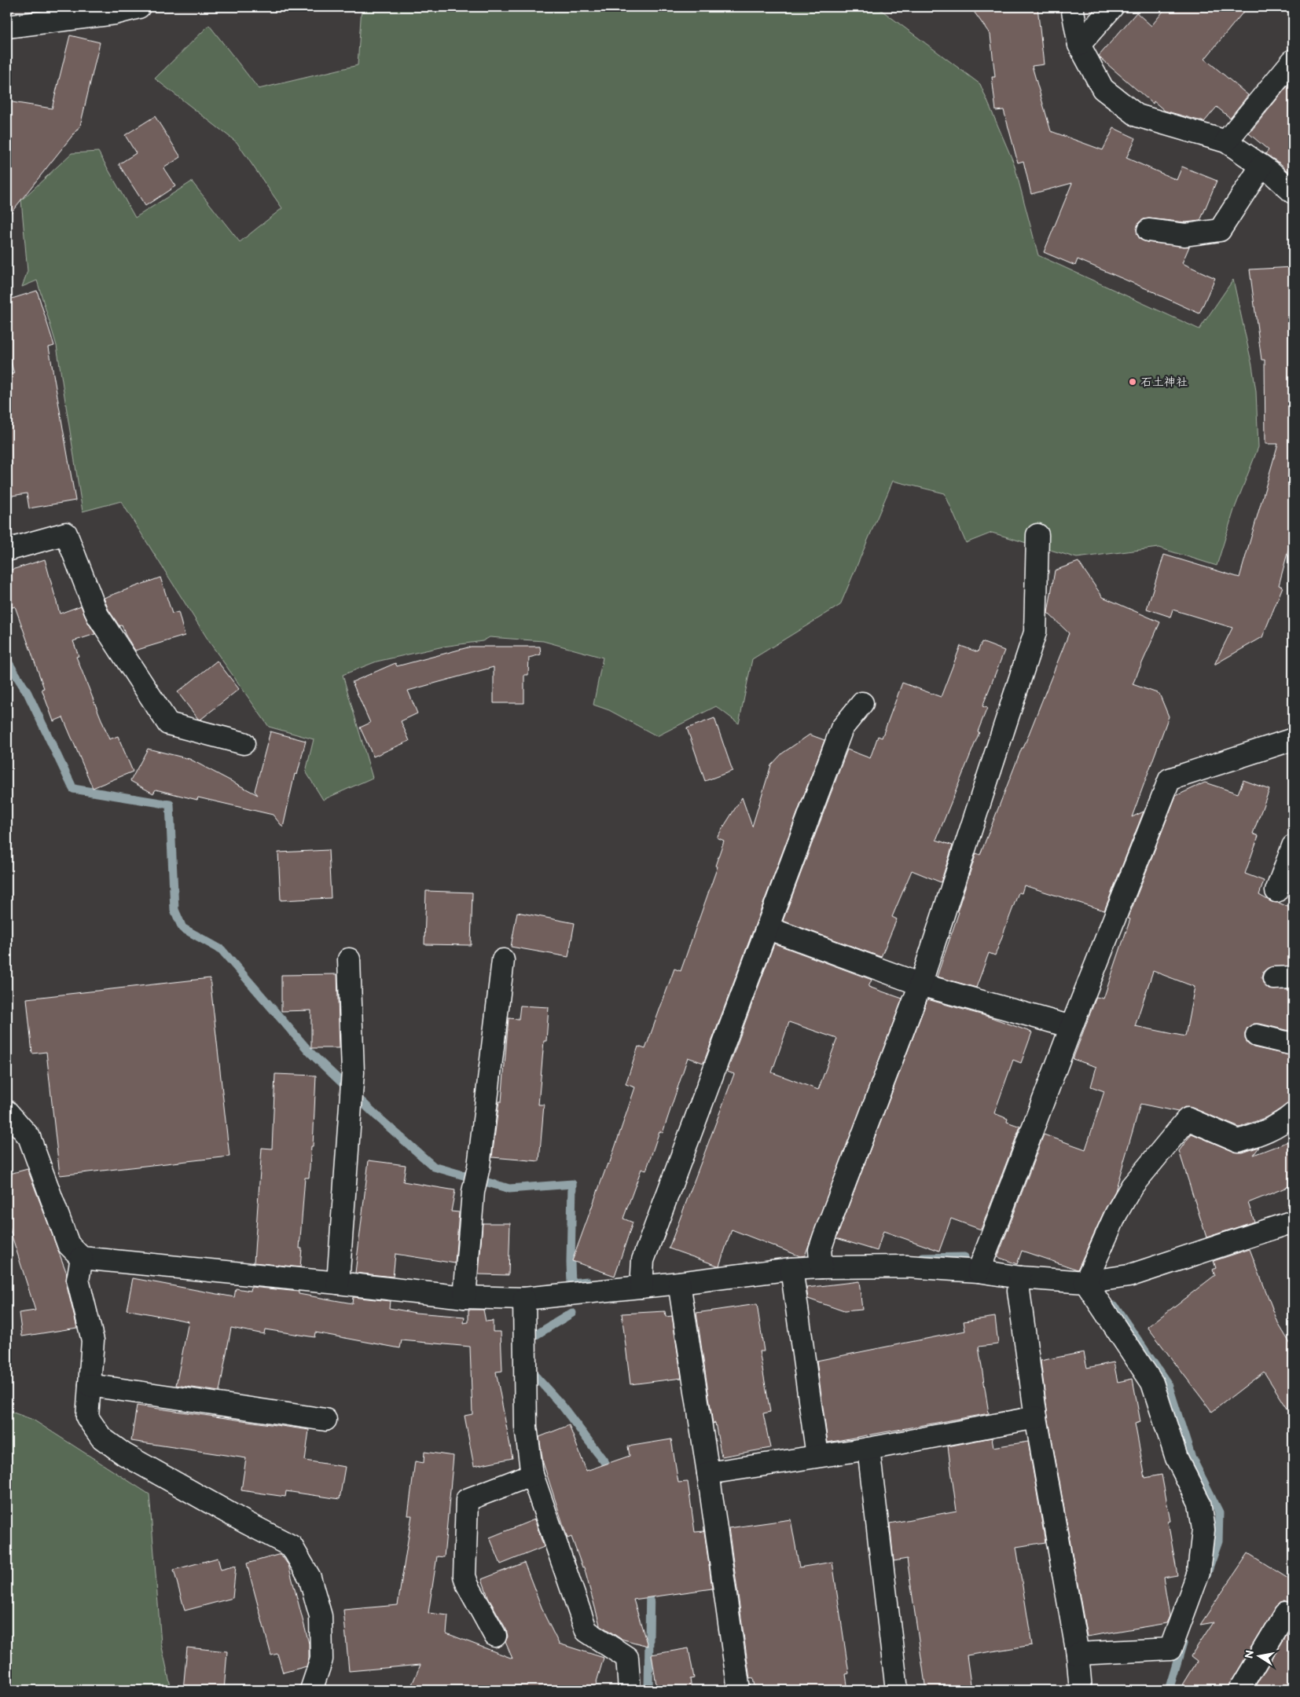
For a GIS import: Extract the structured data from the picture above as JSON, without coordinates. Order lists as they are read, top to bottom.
{
  "places": ["石土神社"],
  "north": "left"
}
